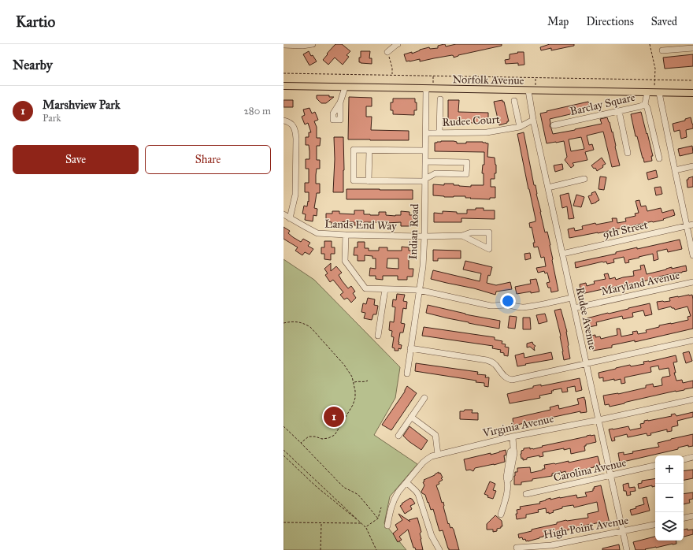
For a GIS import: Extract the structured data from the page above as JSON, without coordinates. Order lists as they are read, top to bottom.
{
  "streets": {
    "main road": ["Norfolk Avenue"],
    "street": [
      "Barclay Square",
      "Rudee Court",
      "Lands End Way",
      "9th Street",
      "Indian Road",
      "Maryland Avenue",
      "Rudee Avenue",
      "Virginia Avenue",
      "Carolina Avenue",
      "High Point Avenue"
    ]
  },
  "crossings": [
    ["Norfolk Avenue", "Barclay Square"],
    ["Norfolk Avenue", "Indian Road"],
    ["Norfolk Avenue", "Rudee Avenue"],
    ["Rudee Court", "Indian Road"],
    ["Rudee Court", "Rudee Avenue"],
    ["Lands End Way", "Indian Road"],
    ["9th Street", "Rudee Avenue"],
    ["Maryland Avenue", "Rudee Avenue"],
    ["Rudee Avenue", "Virginia Avenue"],
    ["Rudee Avenue", "Carolina Avenue"],
    ["Rudee Avenue", "High Point Avenue"]
  ],
  "page": {
    "header": "Kartio",
    "nav": ["Map", "Directions", "Saved"],
    "heading": "Nearby",
    "list": [
      {
        "mark": "1",
        "name": "Marshview Park",
        "note": "Park",
        "value": "280 m"
      }
    ],
    "buttons": ["Save", "Share"],
    "pins": "1",
    "map_buttons": ["+", "−"]
  }
}
